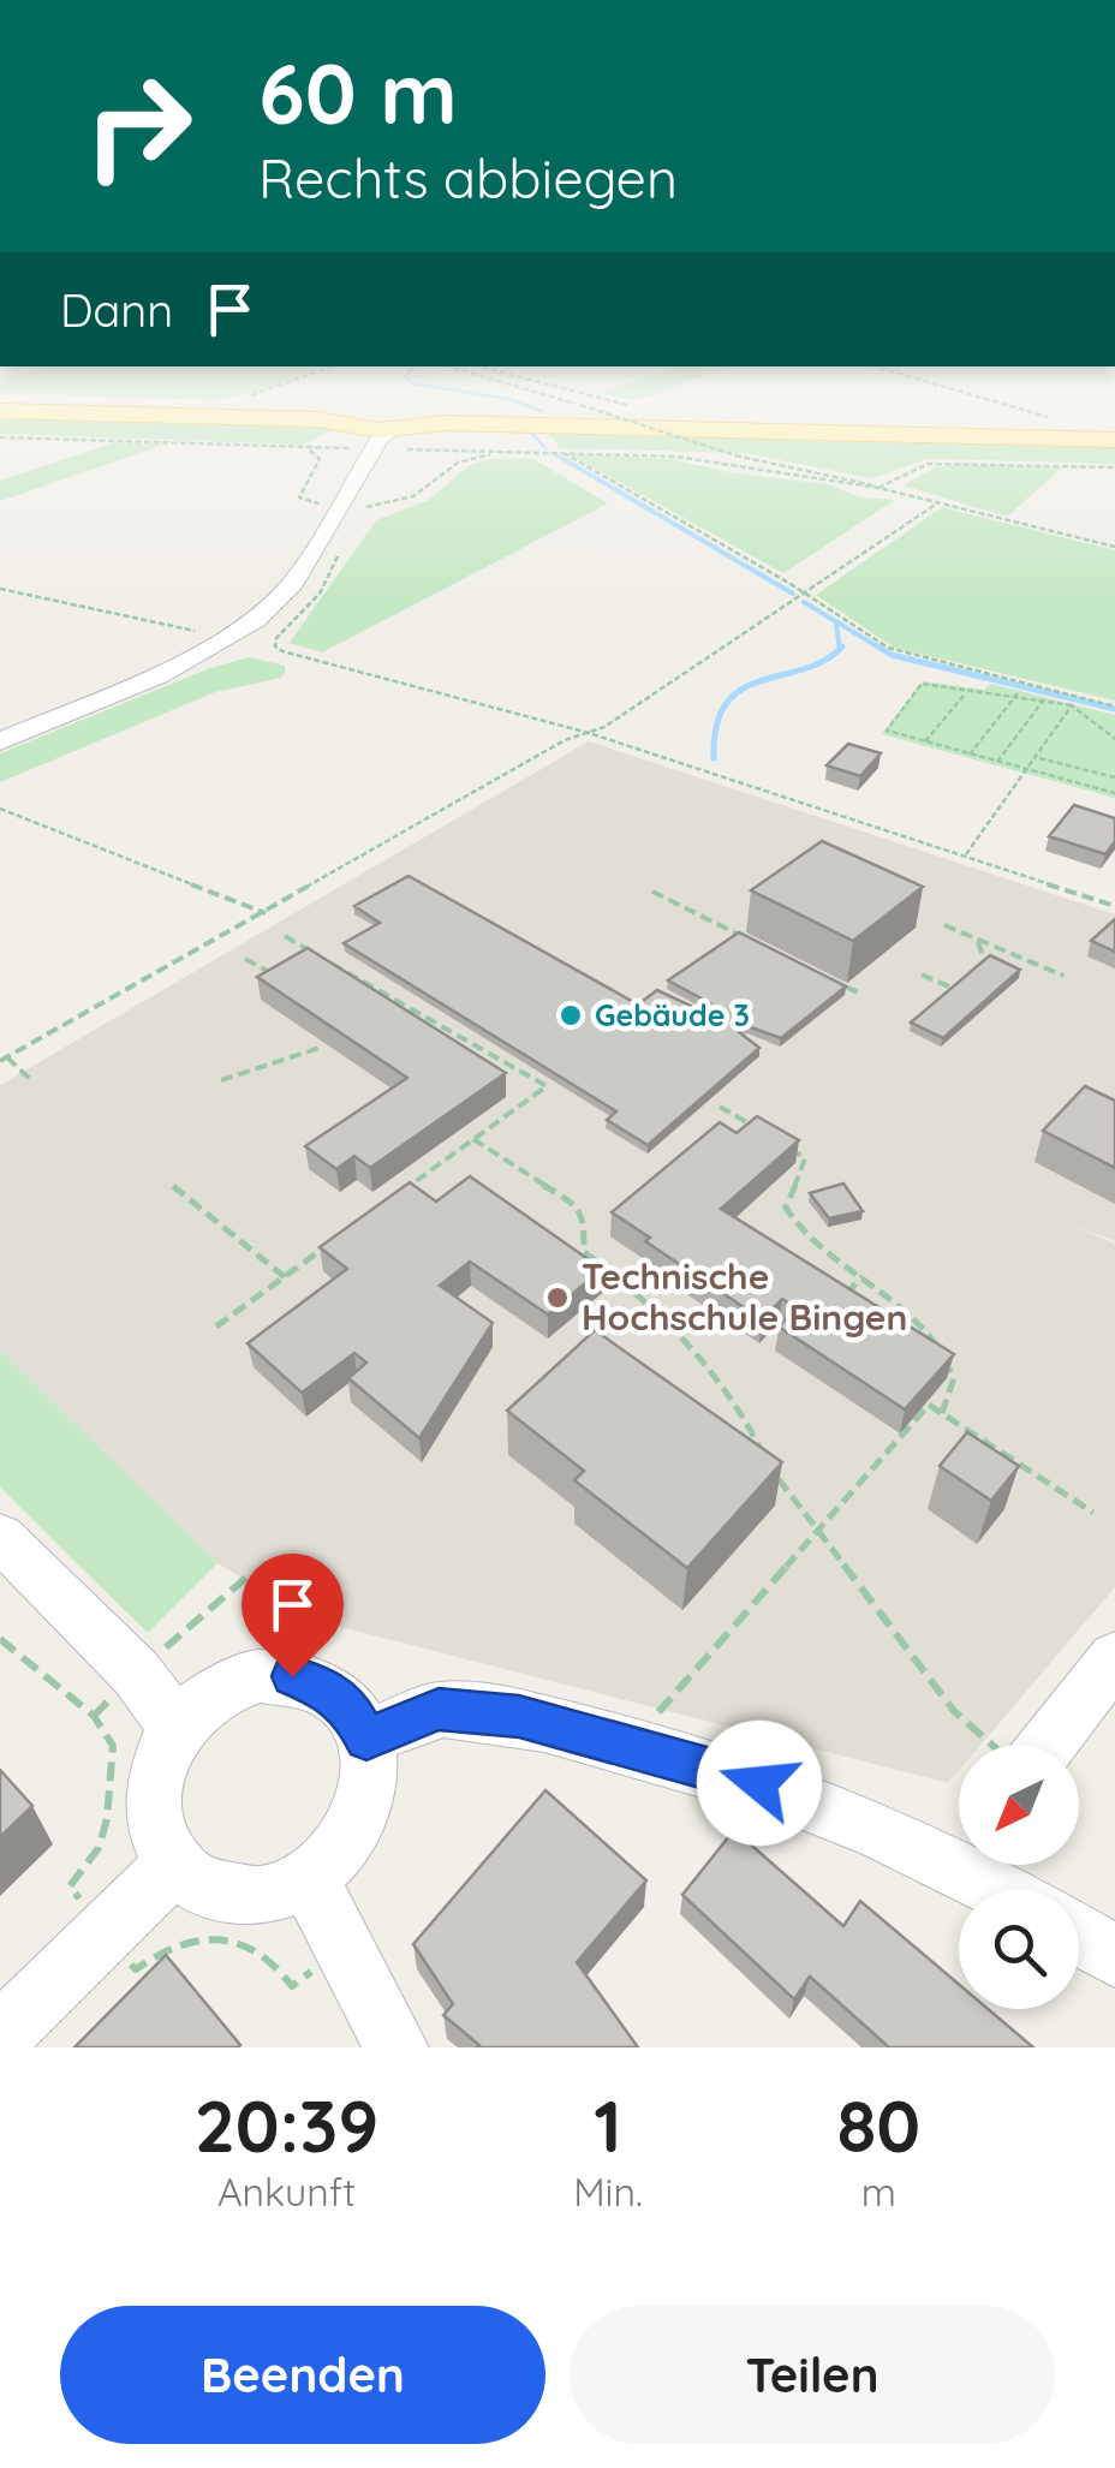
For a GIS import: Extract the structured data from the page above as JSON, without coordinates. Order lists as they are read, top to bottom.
{
  "places": ["Gebäude 3", "Technische Hochschule Bingen"],
  "north": "bottom left",
  "page": {
    "turn": ["60 m", "Rechts abbiegen"],
    "then": "Dann",
    "eta": [
      "20:39",
      "Ankunft",
      "1",
      "Min.",
      "80",
      "m"
    ],
    "buttons": ["Beenden", "Teilen"]
  }
}
